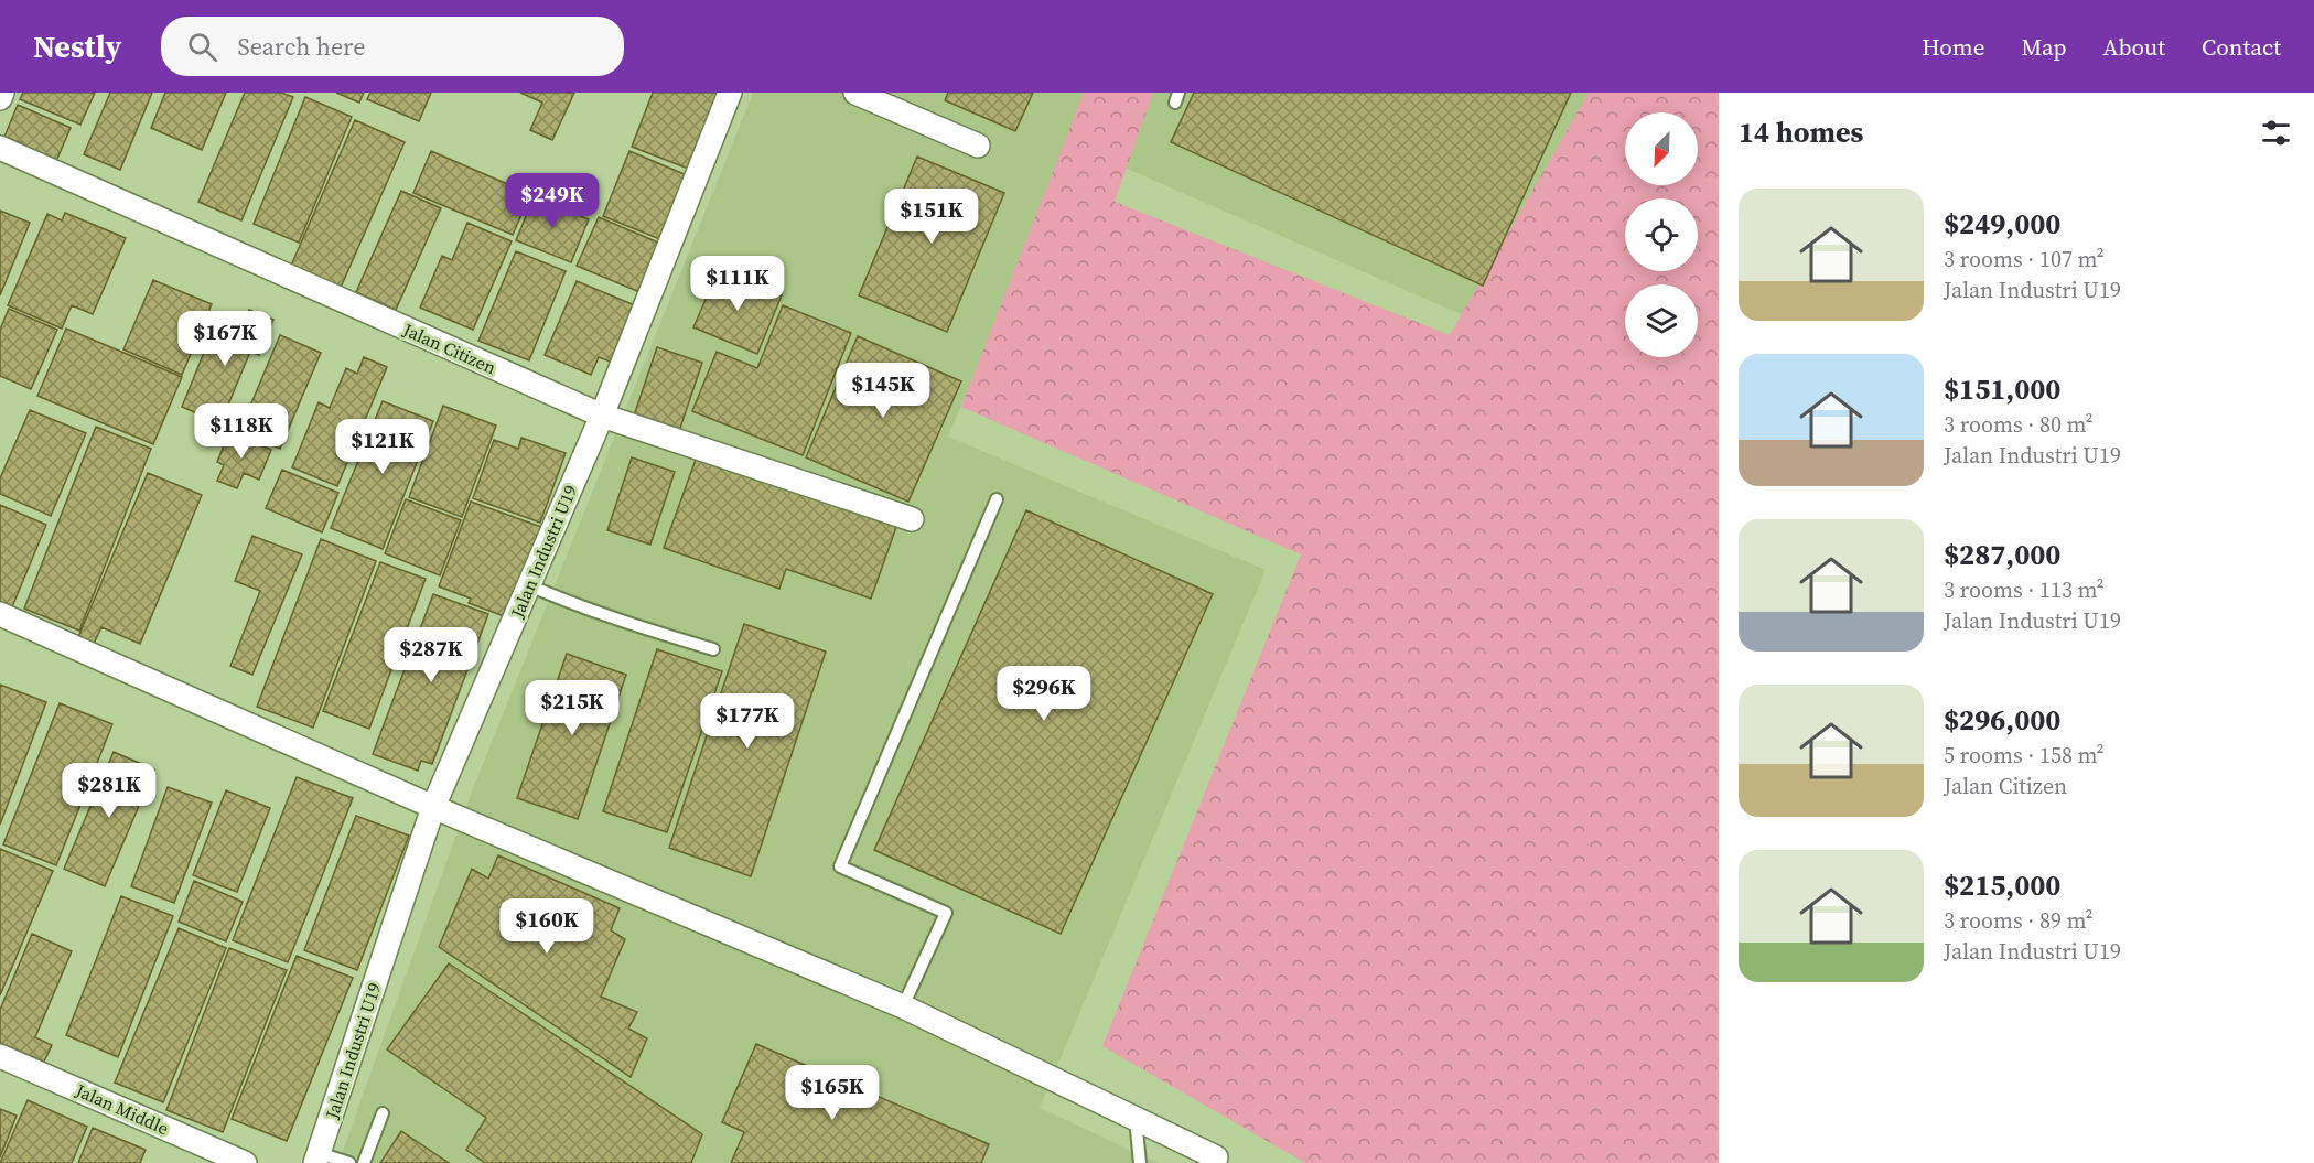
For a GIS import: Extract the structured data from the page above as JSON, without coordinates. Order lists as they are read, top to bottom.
{
  "streets": {
    "street": ["Jalan Citizen", "Jalan Industri U19", "Jalan Middle"]
  },
  "crossings": [
    ["Jalan Citizen", "Jalan Industri U19"]
  ],
  "north": "bottom left",
  "page": {
    "header": "Nestly",
    "search": "Search here",
    "nav": [
      "Home",
      "Map",
      "About",
      "Contact"
    ],
    "heading": "14 homes",
    "list": [
      {
        "name": "$249,000",
        "note": "3 rooms · 107 m² · Jalan Industri U19"
      },
      {
        "name": "$151,000",
        "note": "3 rooms · 80 m² · Jalan Industri U19"
      },
      {
        "name": "$287,000",
        "note": "3 rooms · 113 m² · Jalan Industri U19"
      },
      {
        "name": "$296,000",
        "note": "5 rooms · 158 m² · Jalan Citizen"
      },
      {
        "name": "$215,000",
        "note": "3 rooms · 89 m² · Jalan Industri U19"
      }
    ],
    "price": [
      "$249K",
      "$151K",
      "$111K",
      "$167K",
      "$145K",
      "$118K",
      "$121K",
      "$287K",
      "$296K",
      "$215K",
      "$177K",
      "$281K",
      "$160K",
      "$165K"
    ]
  }
}
